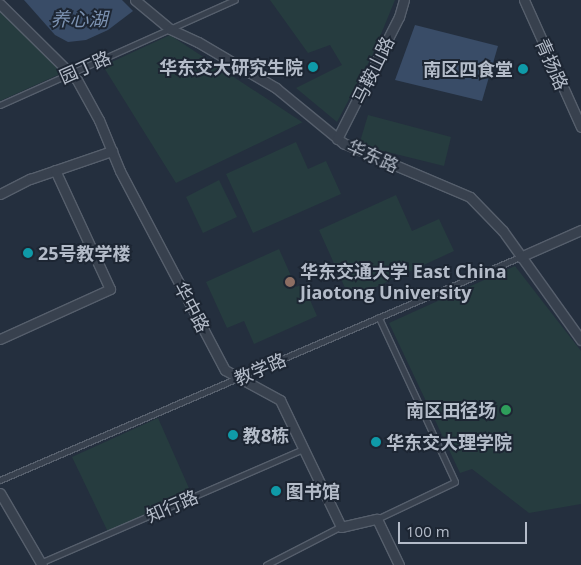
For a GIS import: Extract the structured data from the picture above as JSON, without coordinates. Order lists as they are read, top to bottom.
{
  "streets": {
    "street": [
      "青扬路",
      "马鞍山路",
      "华东路",
      "华中路"
    ],
    "lane": ["园丁路", "教学路", "知行路"]
  },
  "crossings": [
    ["园丁路", "华东路"],
    ["园丁路", "华中路"],
    ["马鞍山路", "华东路"],
    ["华东路", "教学路"],
    ["华中路", "教学路"],
    ["华中路", "知行路"]
  ],
  "water": ["养心湖"],
  "places": [
    "华东交大研究生院",
    "南区四食堂",
    "25号教学楼",
    "华东交通大学 East China Jiaotong University",
    "南区田径场",
    "教8栋",
    "华东交大理学院",
    "图书馆"
  ],
  "scale_bar": "100 m"
}
